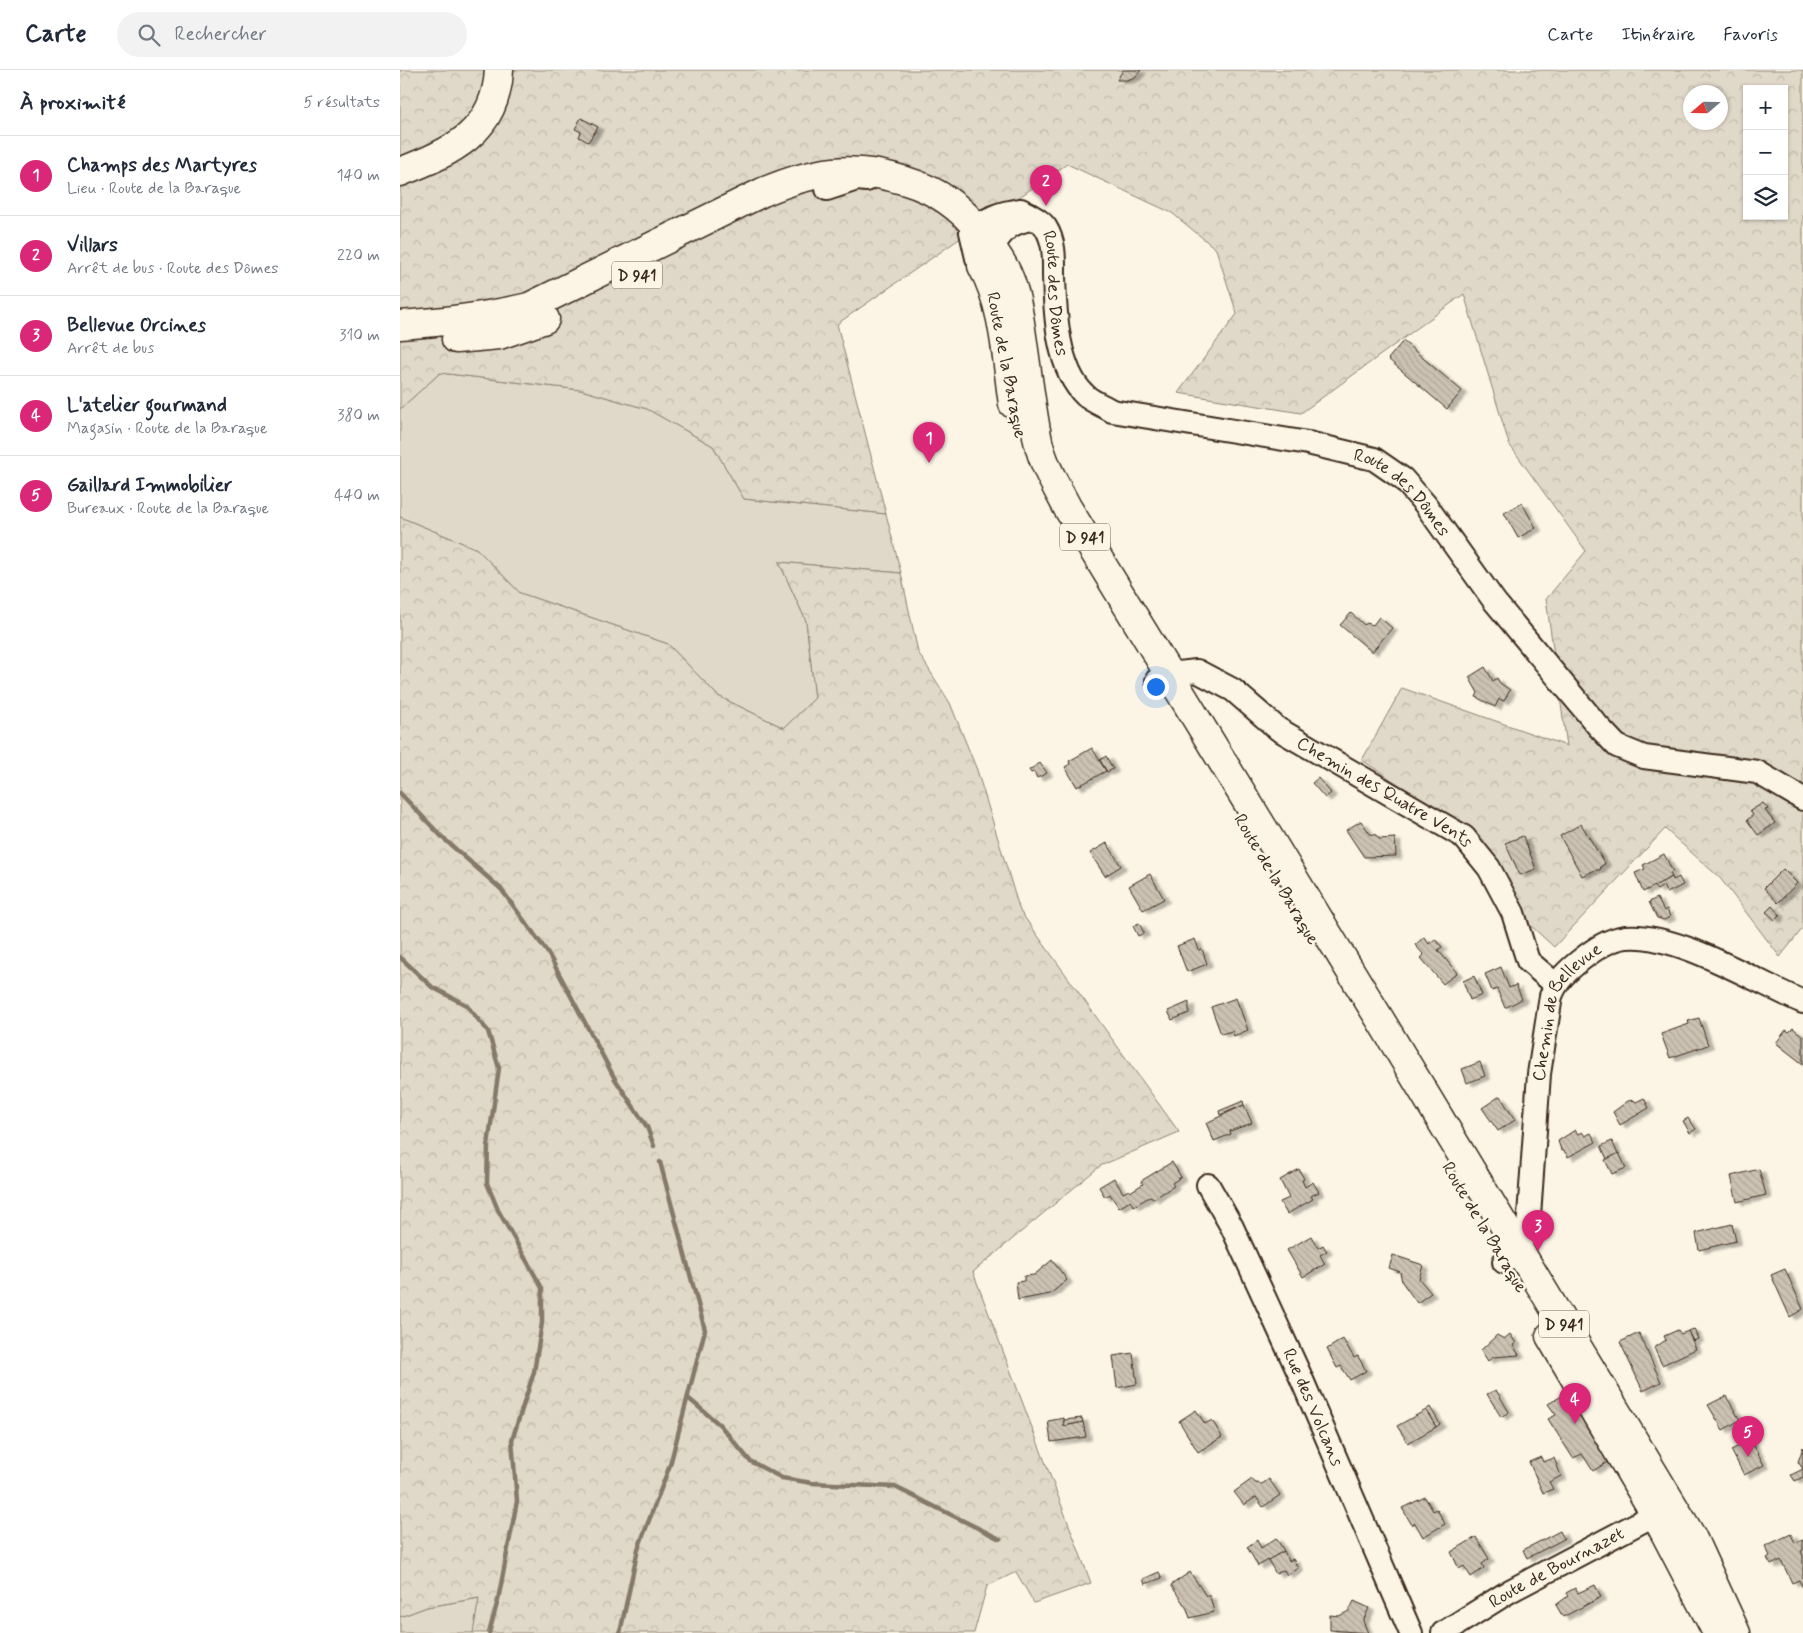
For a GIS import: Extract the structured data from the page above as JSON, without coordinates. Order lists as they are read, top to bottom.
{
  "streets": {
    "main road": ["D 941", "Route de la Baraque"],
    "street": [
      "Route des Dômes",
      "Chemin des Quatre Vents",
      "Chemin de Bellevue",
      "Rue des Volcans",
      "Route de Bournazet"
    ]
  },
  "crossings": [
    ["D 941", "Route de la Baraque"],
    ["Route des Dômes", "Route de la Baraque"],
    ["Route de la Baraque", "Chemin des Quatre Vents"],
    ["Route de la Baraque", "Chemin de Bellevue"],
    ["Route de la Baraque", "Route de Bournazet"],
    ["Chemin des Quatre Vents", "Chemin de Bellevue"]
  ],
  "north": "left",
  "page": {
    "header": "Carte",
    "search": "Rechercher",
    "nav": ["Carte", "Itinéraire", "Favoris"],
    "heading": ["À proximité", "5 résultats"],
    "map_buttons": ["+", "−"],
    "list": [
      {
        "mark": "1",
        "name": "Champs des Martyres",
        "note": "Lieu · Route de la Baraque",
        "value": "140 m"
      },
      {
        "mark": "2",
        "name": "Villars",
        "note": "Arrêt de bus · Route des Dômes",
        "value": "220 m"
      },
      {
        "mark": "3",
        "name": "Bellevue Orcines",
        "note": "Arrêt de bus",
        "value": "310 m"
      },
      {
        "mark": "4",
        "name": "L'atelier gourmand",
        "note": "Magasin · Route de la Baraque",
        "value": "380 m"
      },
      {
        "mark": "5",
        "name": "Gaillard Immobilier",
        "note": "Bureaux · Route de la Baraque",
        "value": "440 m"
      }
    ],
    "pins": [
      "2",
      "1",
      "3",
      "4",
      "5"
    ]
  }
}
